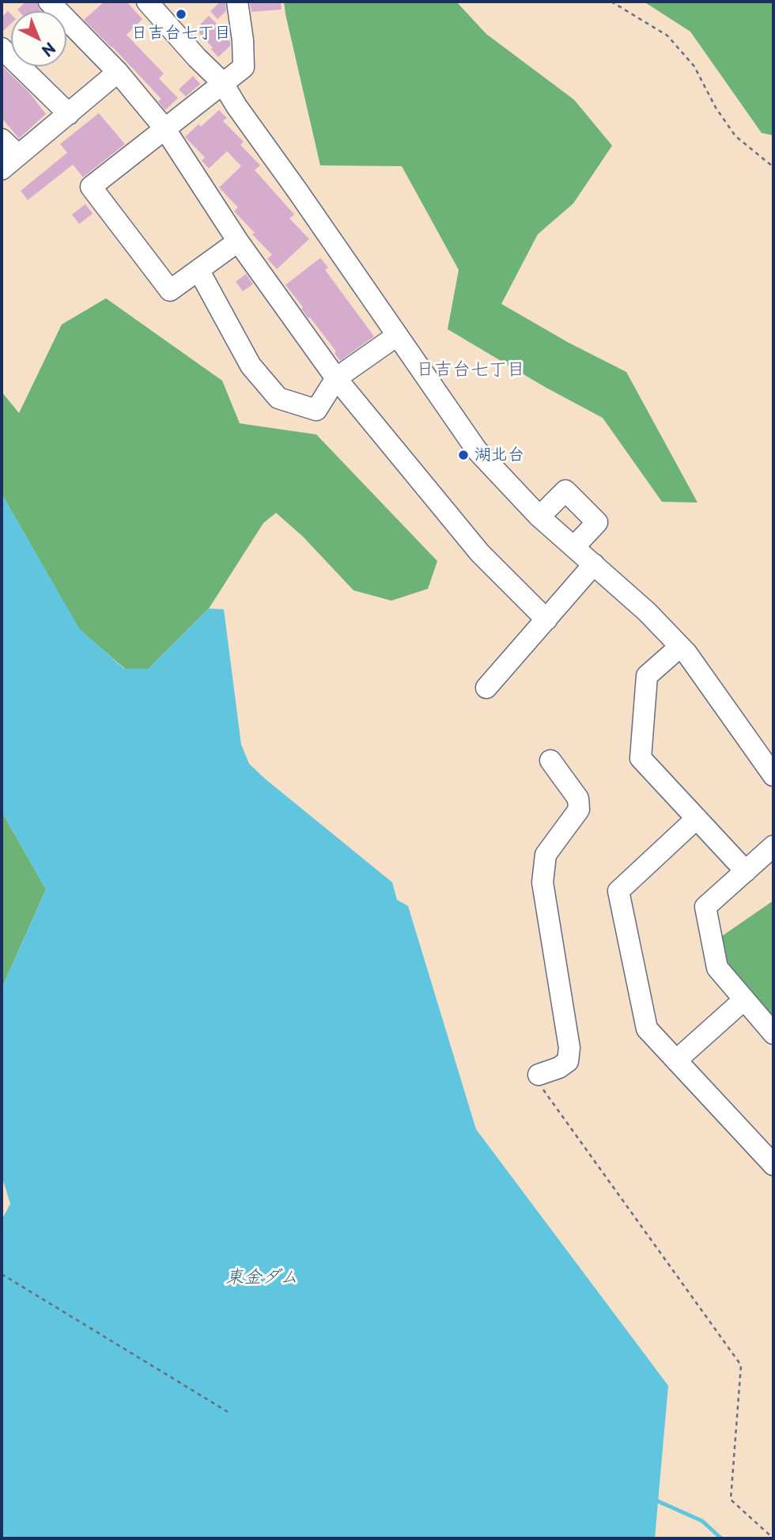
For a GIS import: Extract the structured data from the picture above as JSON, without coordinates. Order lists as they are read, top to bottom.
{
  "districts": ["日吉台七丁目"],
  "water": ["東金ダム"],
  "places": ["日吉台七丁目", "湖北台"],
  "north": "bottom right"
}
